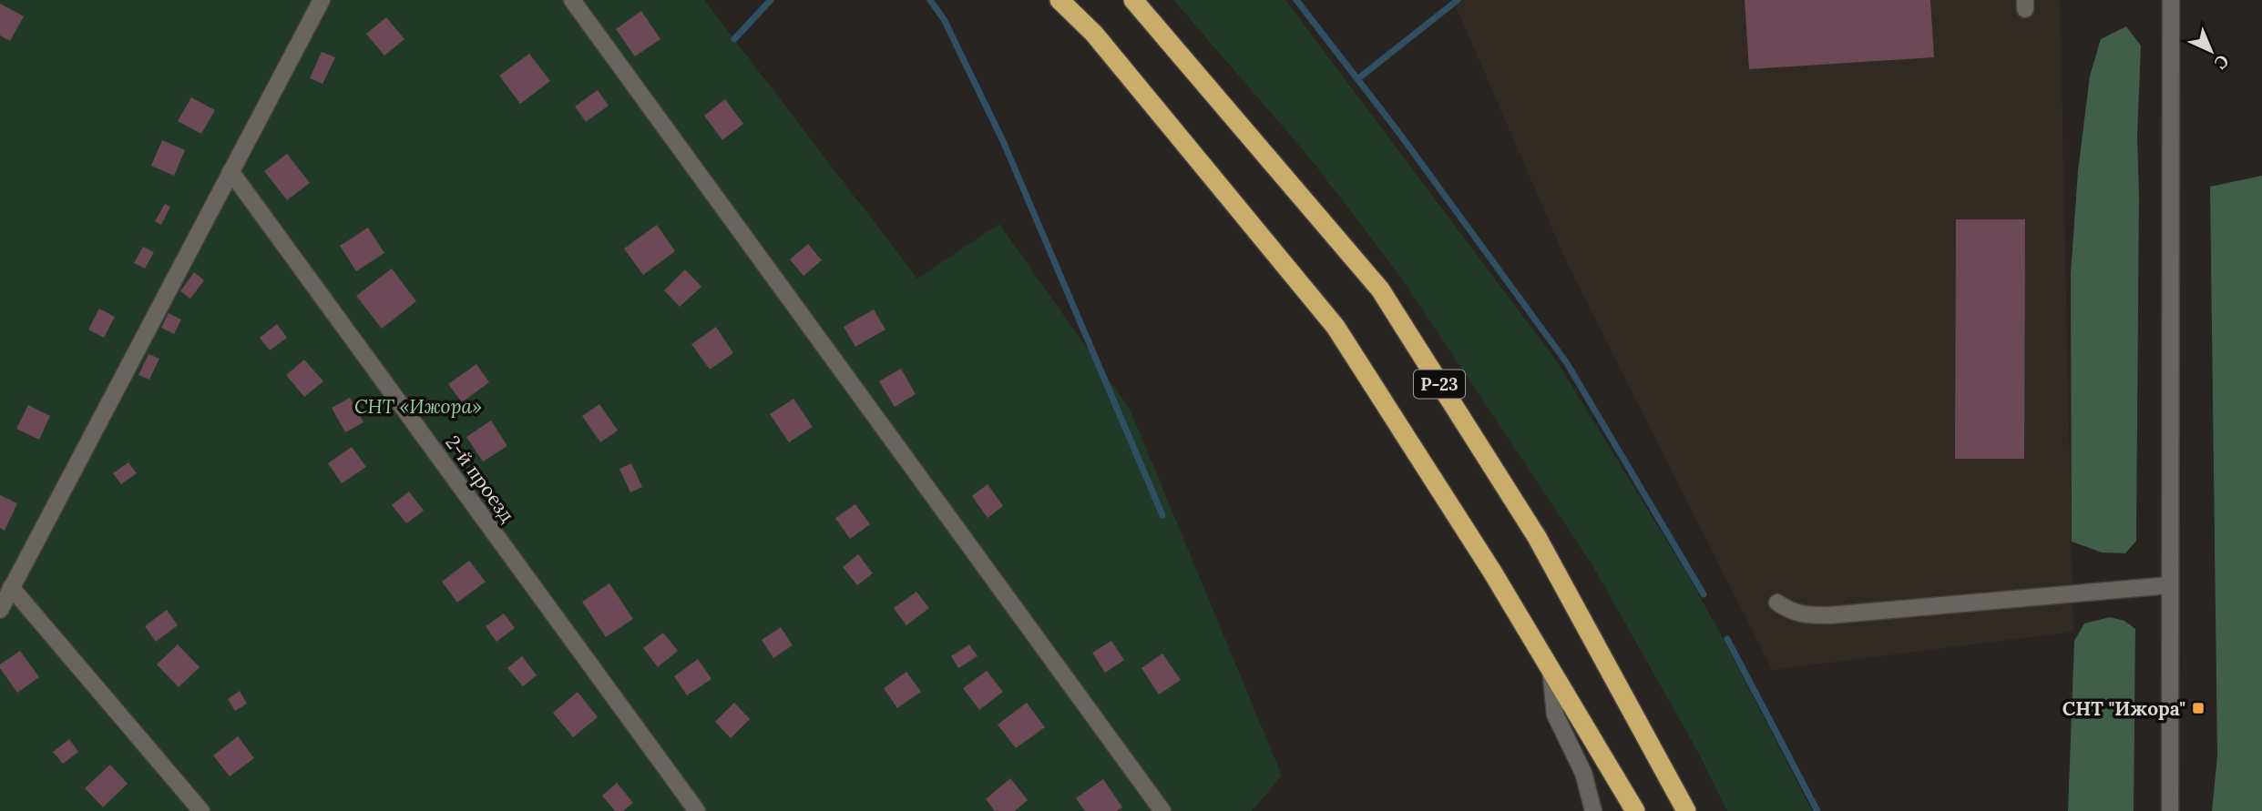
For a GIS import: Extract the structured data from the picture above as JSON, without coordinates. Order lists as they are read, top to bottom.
{
  "streets": {
    "highway": ["Р-23"],
    "street": ["2-й проезд"]
  },
  "parks": ["СНТ «Ижора»"],
  "places": {
    "transit": ["СНТ \"Ижора\""]
  },
  "north": "bottom right"
}
